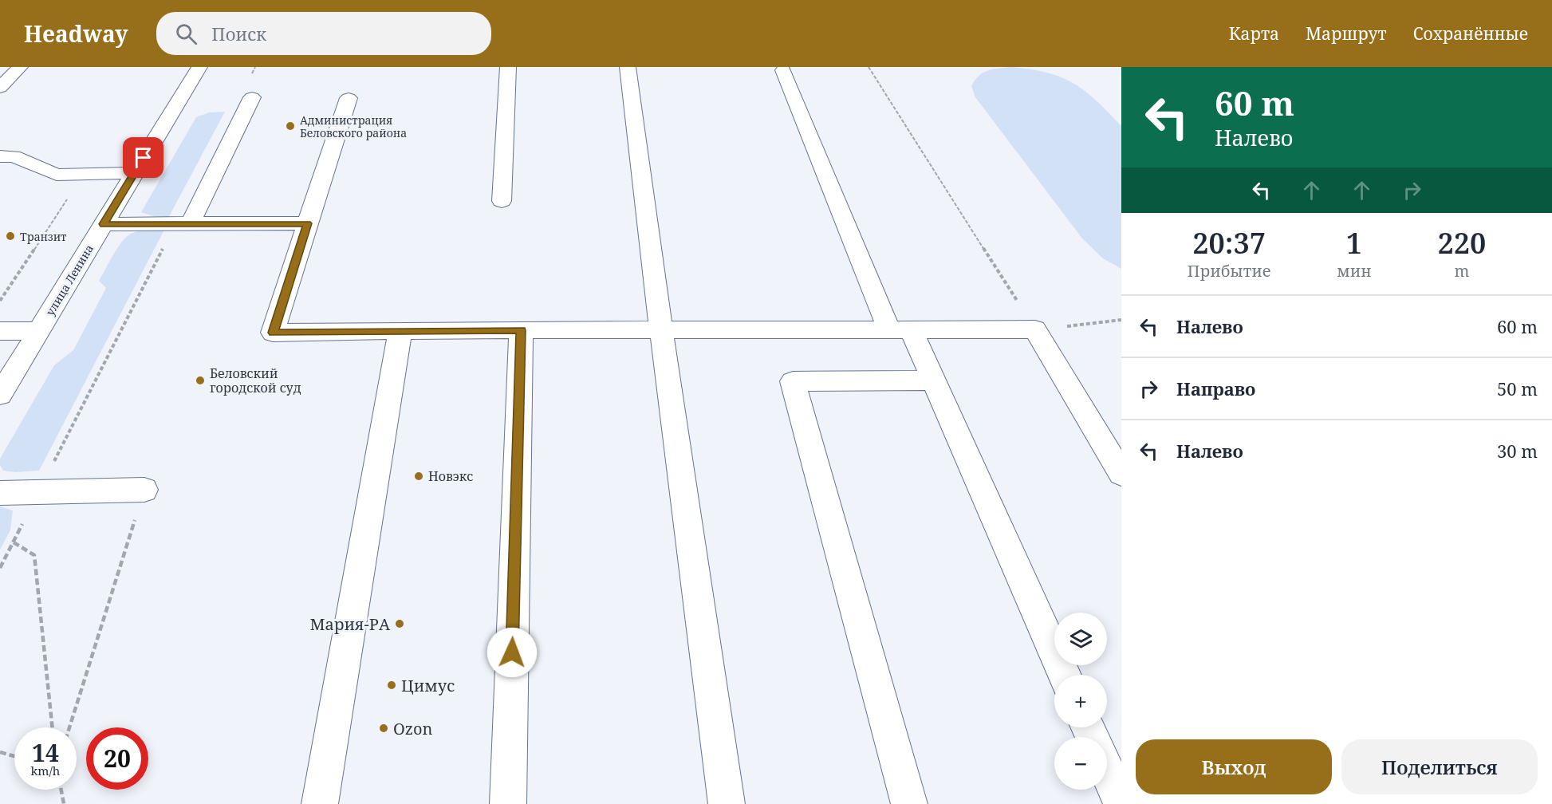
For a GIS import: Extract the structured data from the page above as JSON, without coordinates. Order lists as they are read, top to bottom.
{
  "streets": {
    "street": ["улица Ленина"]
  },
  "places": [
    "Администрация Беловского района",
    "Транзит",
    "Беловский городской суд",
    "Новэкс",
    "Мария-РА",
    "Цимус",
    "Ozon"
  ],
  "page": {
    "header": "Headway",
    "search": "Поиск",
    "nav": ["Карта", "Маршрут", "Сохранённые"],
    "turn": ["60 m", "Налево"],
    "eta": [
      "20:37",
      "Прибытие",
      "1",
      "мин",
      "220",
      "m"
    ],
    "list": [
      {
        "name": "Налево",
        "value": "60 m"
      },
      {
        "name": "Направо",
        "value": "50 m"
      },
      {
        "name": "Налево",
        "value": "30 m"
      }
    ],
    "map_buttons": ["+", "−"],
    "speed": "14 km/h",
    "limit": "20",
    "buttons": ["Выход", "Поделиться"]
  }
}
